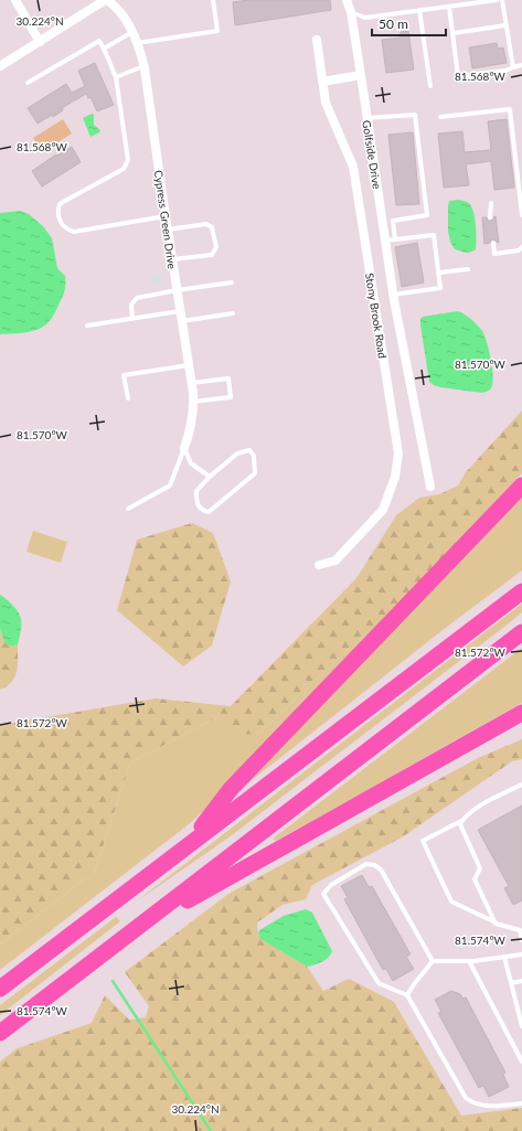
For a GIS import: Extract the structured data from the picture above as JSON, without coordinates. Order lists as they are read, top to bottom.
{
  "streets": {
    "street": ["Golfside Drive", "Cypress Green Drive", "Stony Brook Road"]
  },
  "scale_bar": "50 m",
  "coordinates": [
    "30.224°N",
    "81.568°W",
    "81.570°W",
    "81.572°W",
    "81.574°W"
  ]
}
